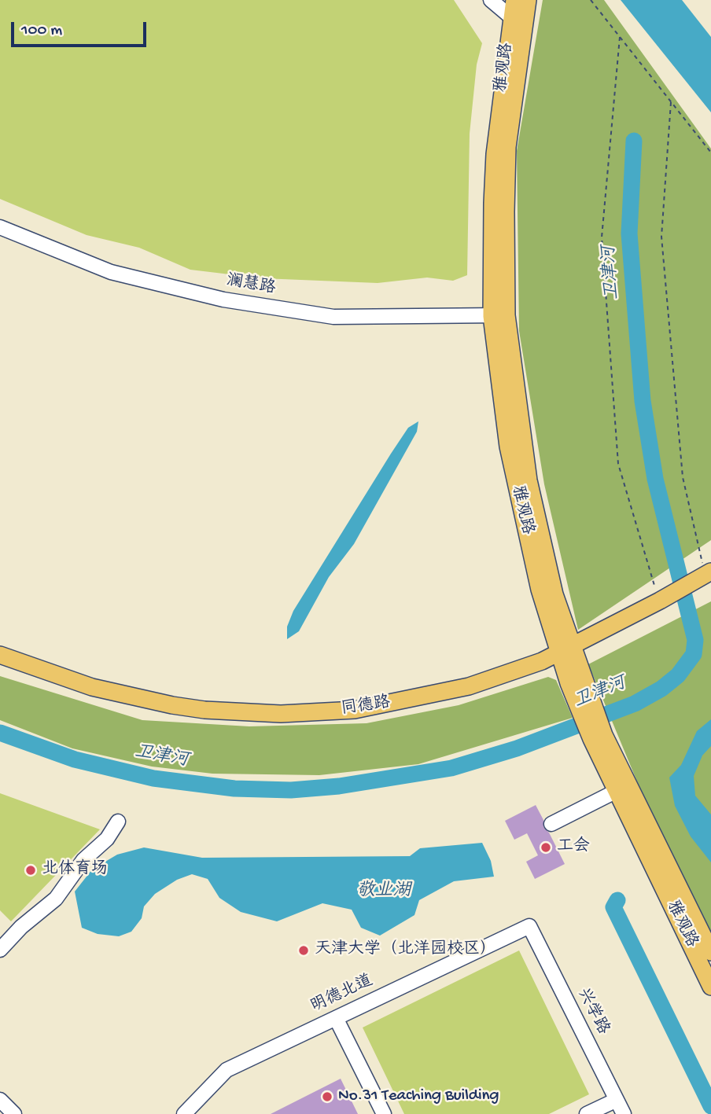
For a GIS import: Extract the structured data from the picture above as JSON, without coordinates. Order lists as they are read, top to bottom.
{
  "streets": {
    "main road": ["雅观路", "同德路"],
    "street": ["澜慧路", "明德北道", "兴学路"]
  },
  "crossings": [
    ["雅观路", "澜慧路"],
    ["雅观路", "同德路"],
    ["明德北道", "兴学路"]
  ],
  "water": ["卫津河", "敬业湖"],
  "places": [
    "工会",
    "北体育场",
    "天津大学（北洋园校区）",
    "No.31 Teaching Building"
  ],
  "scale_bar": "100 m"
}
